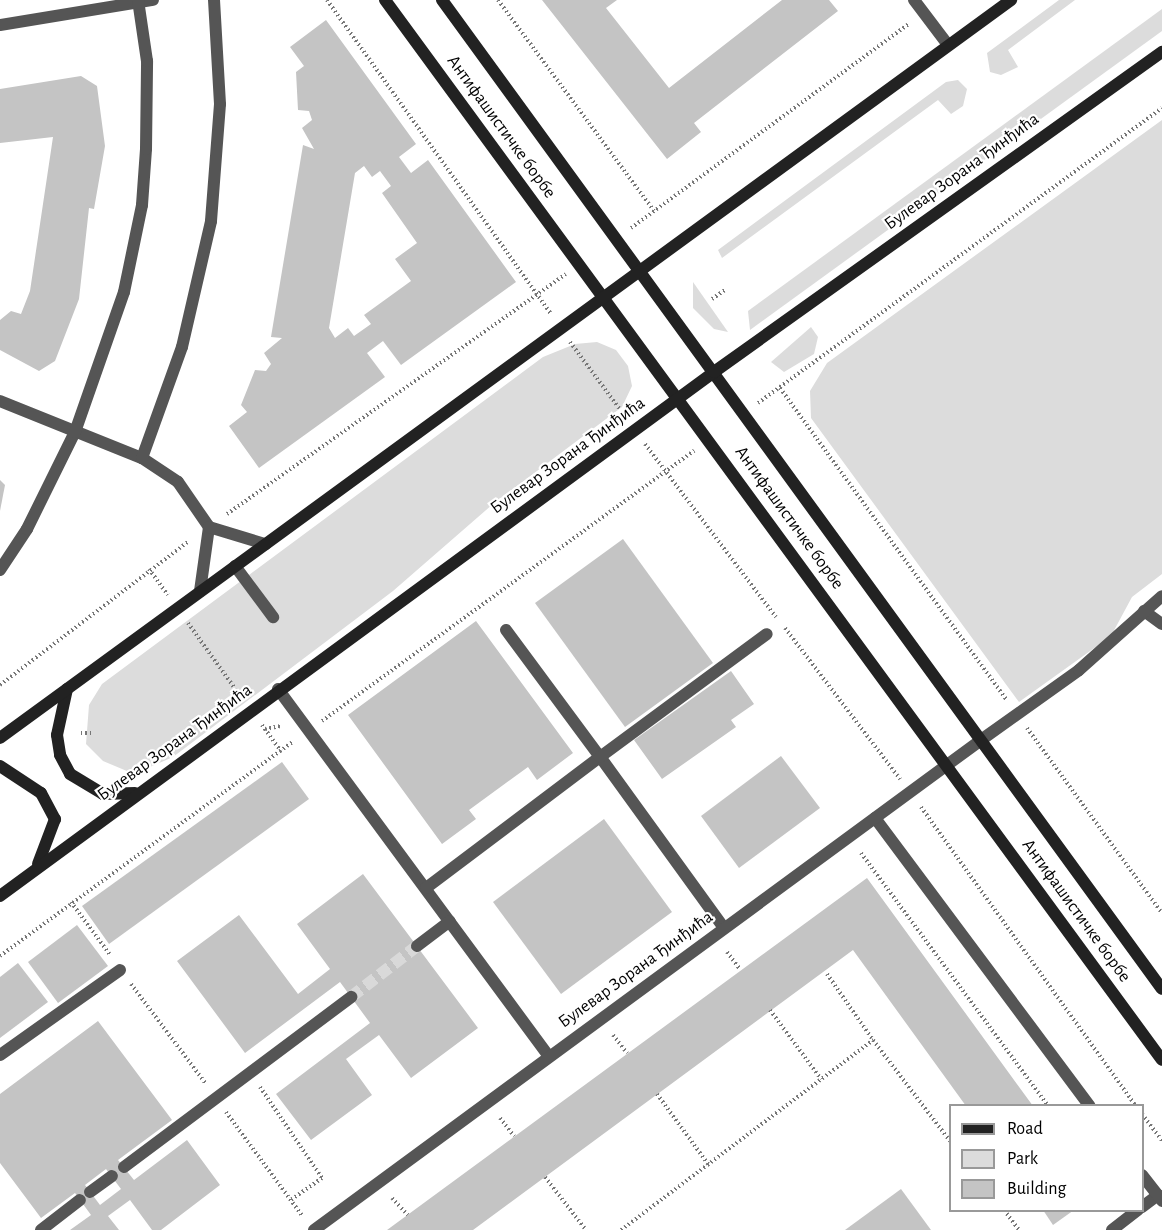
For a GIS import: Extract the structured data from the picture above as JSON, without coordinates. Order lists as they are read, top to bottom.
{
  "streets": {
    "street": ["Антифашистичке борбе", "Булевар Зорана Ђинђића"]
  },
  "crossings": [
    ["Антифашистичке борбе", "Булевар Зорана Ђинђића"]
  ],
  "legend": ["Road", "Park", "Building"]
}
